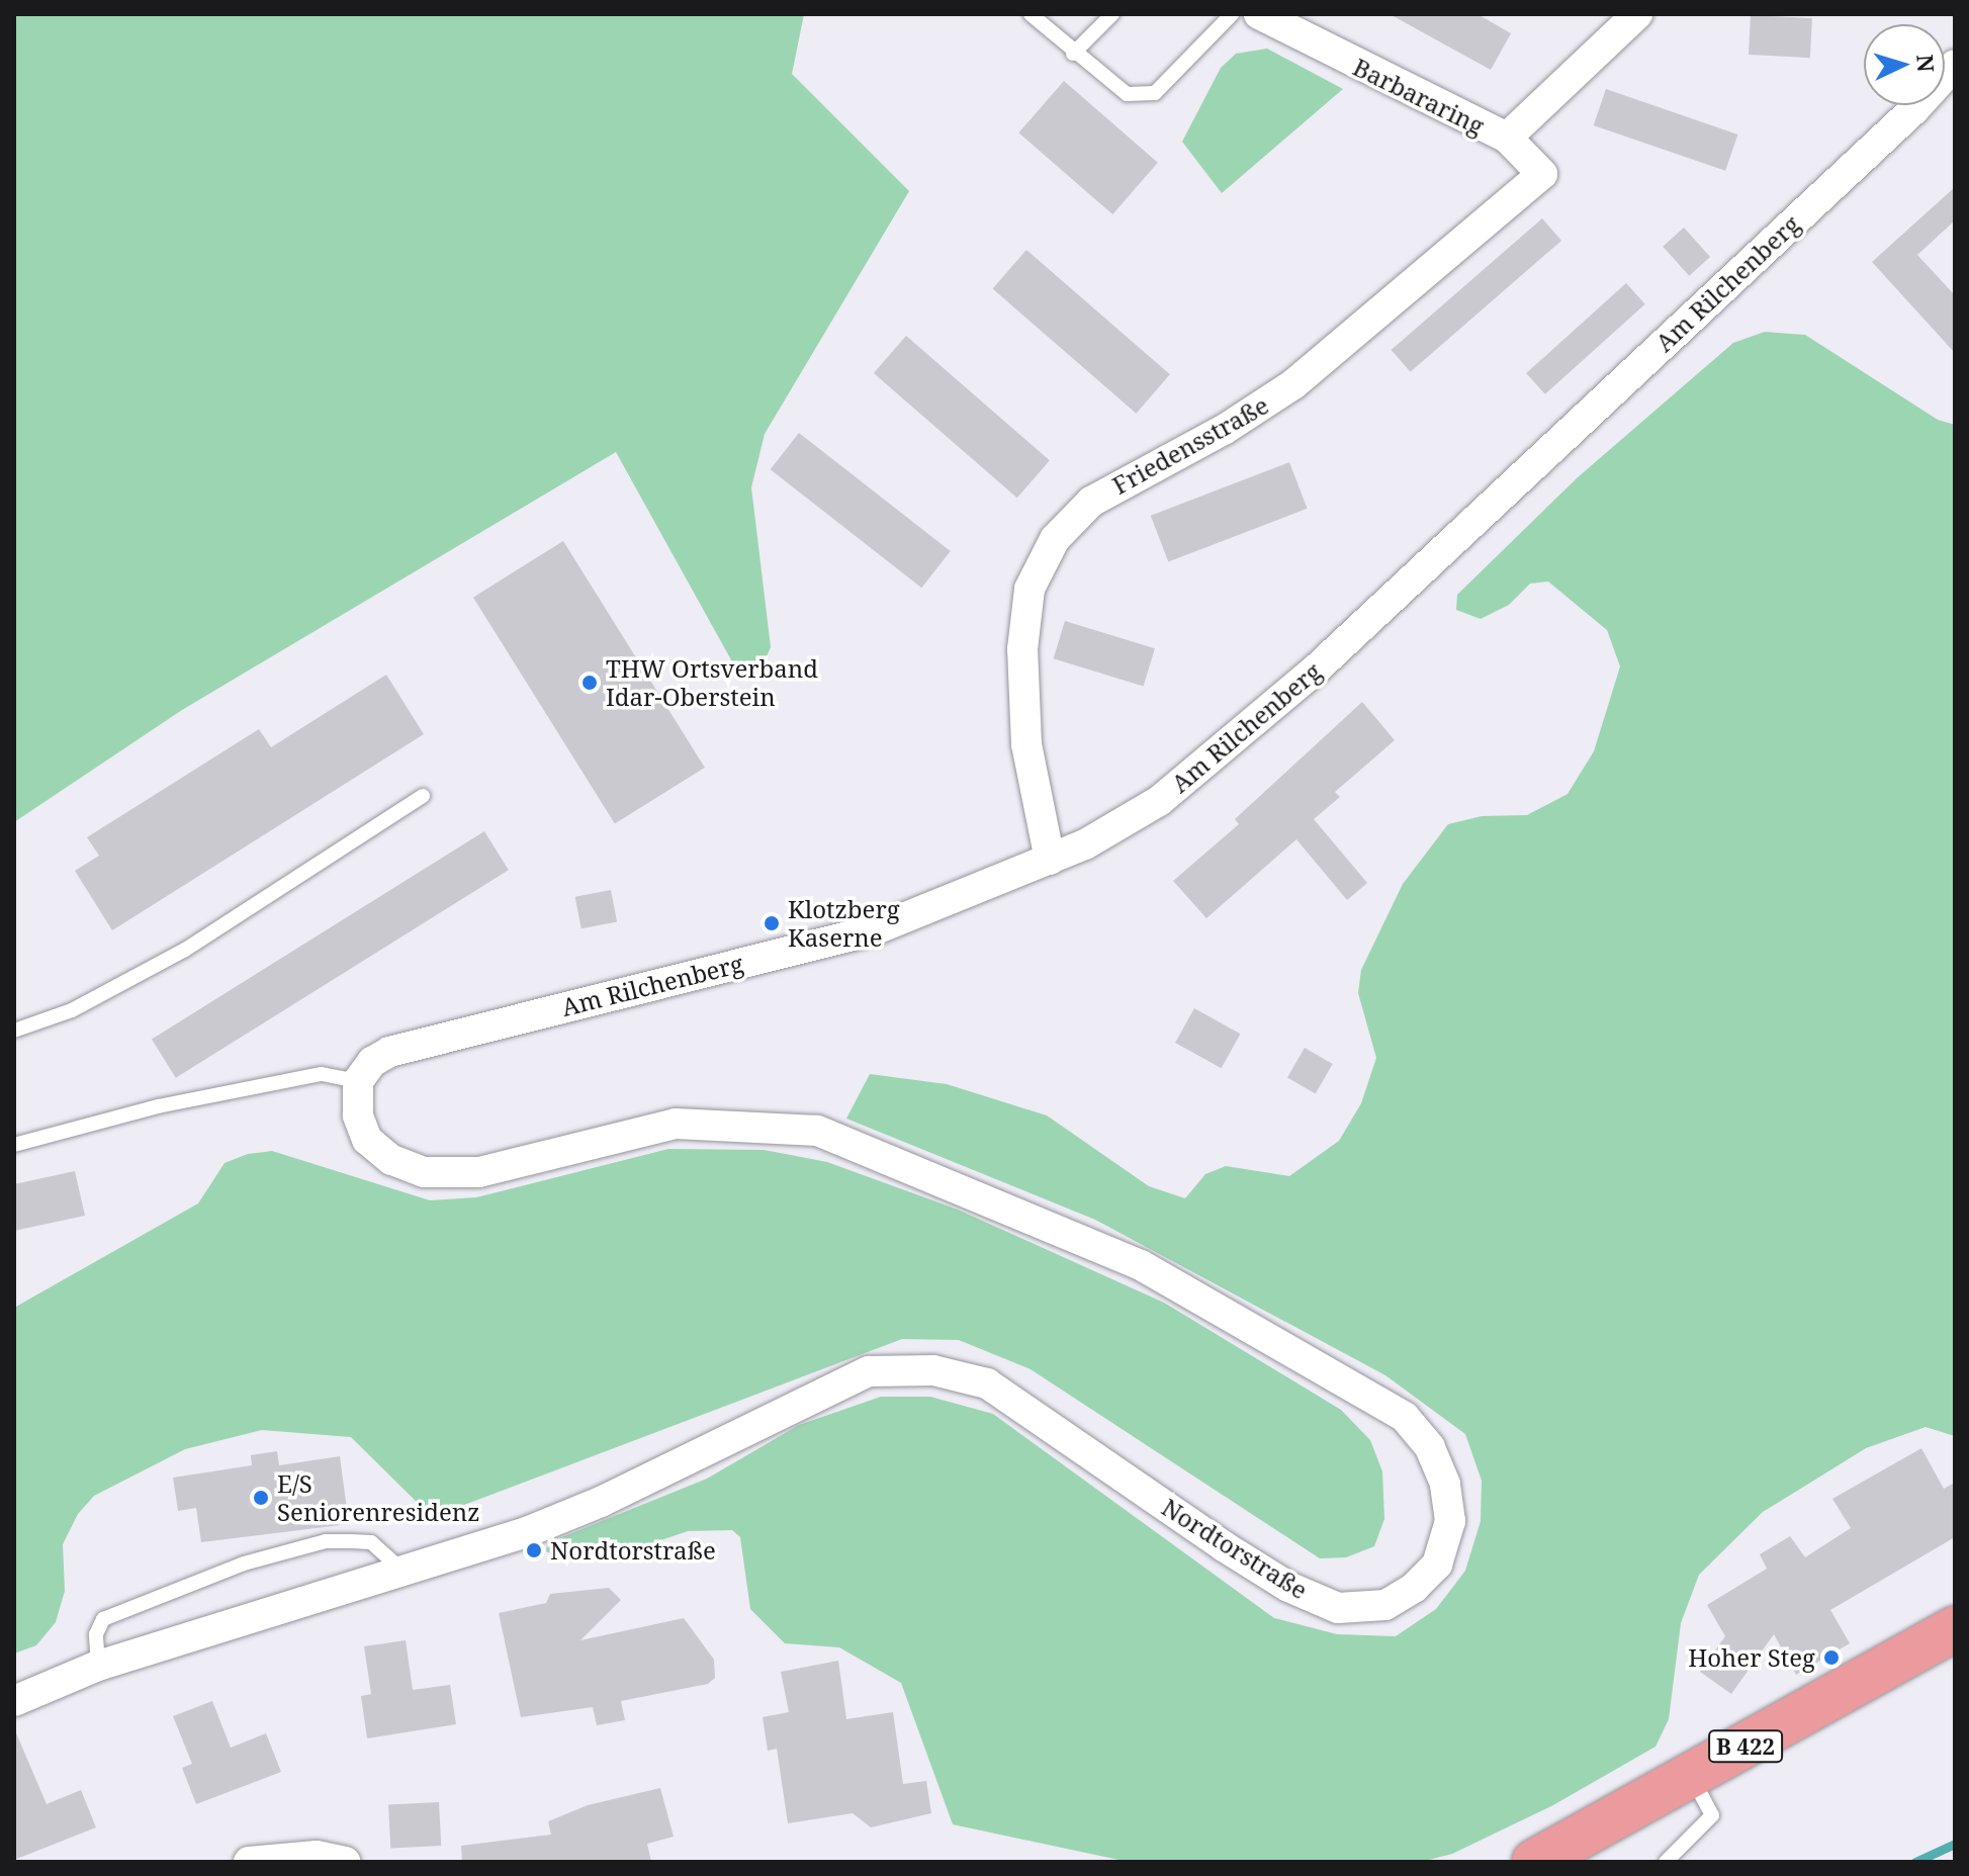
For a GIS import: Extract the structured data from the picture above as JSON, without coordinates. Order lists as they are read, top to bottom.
{
  "streets": {
    "main road": ["B 422"],
    "street": [
      "Barbararing",
      "Am Rilchenberg",
      "Friedensstraße",
      "Nordtorstraße"
    ]
  },
  "crossings": [
    ["Barbararing", "Friedensstraße"],
    ["Am Rilchenberg", "Friedensstraße"],
    ["Am Rilchenberg", "Nordtorstraße"]
  ],
  "places": [
    "THW Ortsverband Idar-Oberstein",
    "Klotzberg Kaserne",
    "E/S Seniorenresidenz",
    "Nordtorstraße",
    "Hoher Steg"
  ],
  "north": "right"
}
